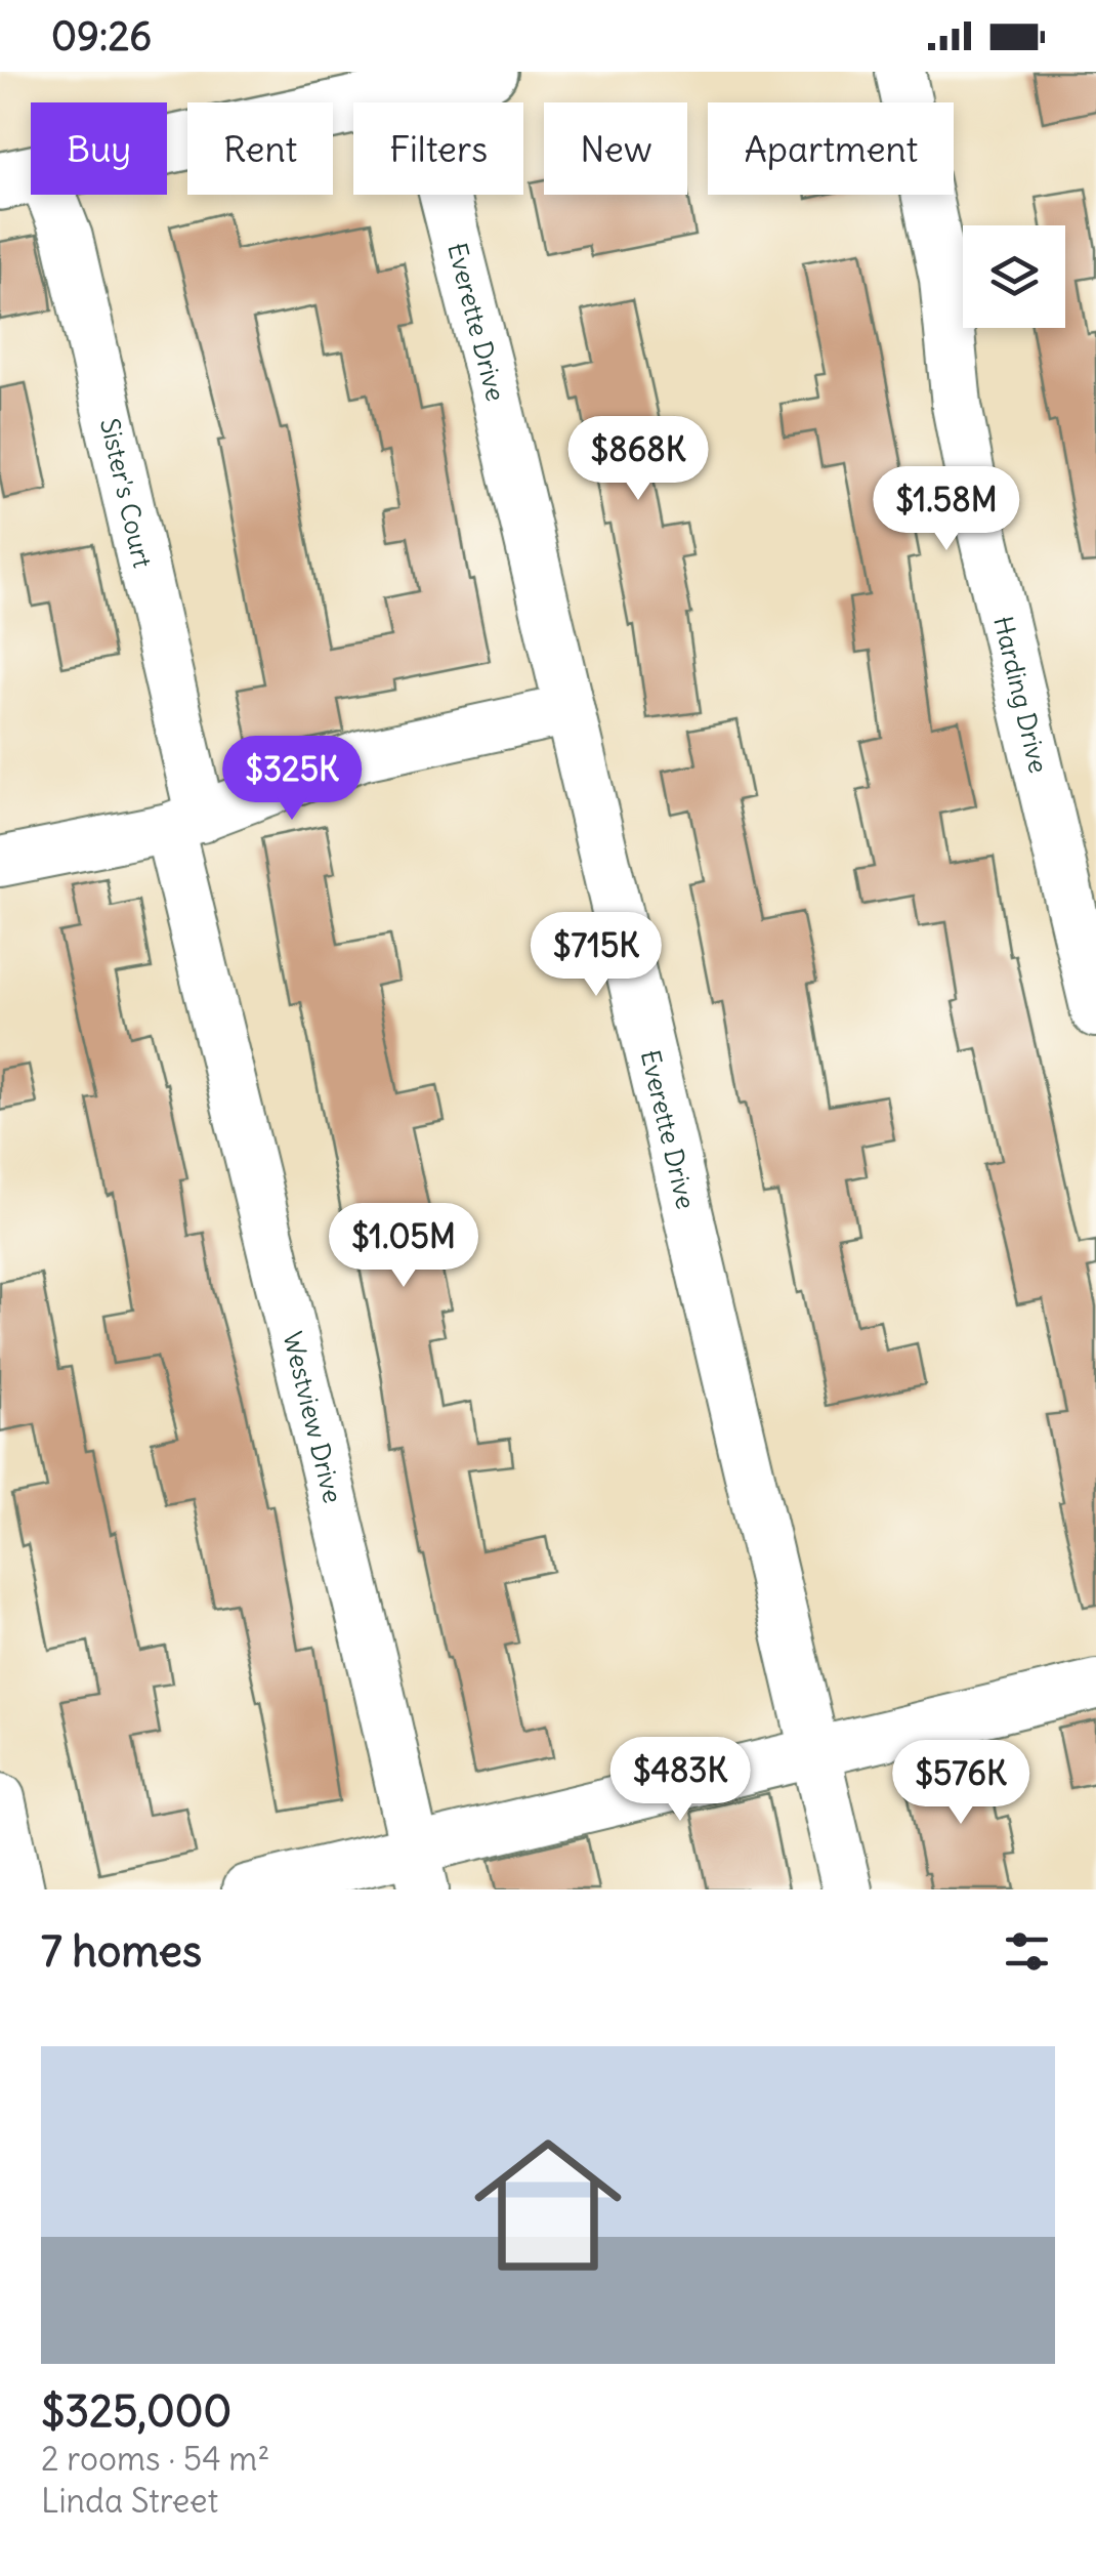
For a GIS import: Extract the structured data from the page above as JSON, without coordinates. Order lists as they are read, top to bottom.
{
  "streets": {
    "street": [
      "Everette Drive",
      "Sister's Court",
      "Harding Drive",
      "Westview Drive"
    ]
  },
  "crossings": [
    ["Sister's Court", "Westview Drive"]
  ],
  "page": {
    "status": "09:26",
    "chip": [
      "Buy",
      "Rent",
      "Filters",
      "New",
      "Apartment"
    ],
    "price": [
      "$868K",
      "$1.58M",
      "$325K",
      "$715K",
      "$1.05M",
      "$483K",
      "$576K"
    ],
    "heading": "7 homes",
    "list": [
      {
        "name": "$325,000",
        "note": "2 rooms · 54 m² · Linda Street"
      }
    ]
  }
}
